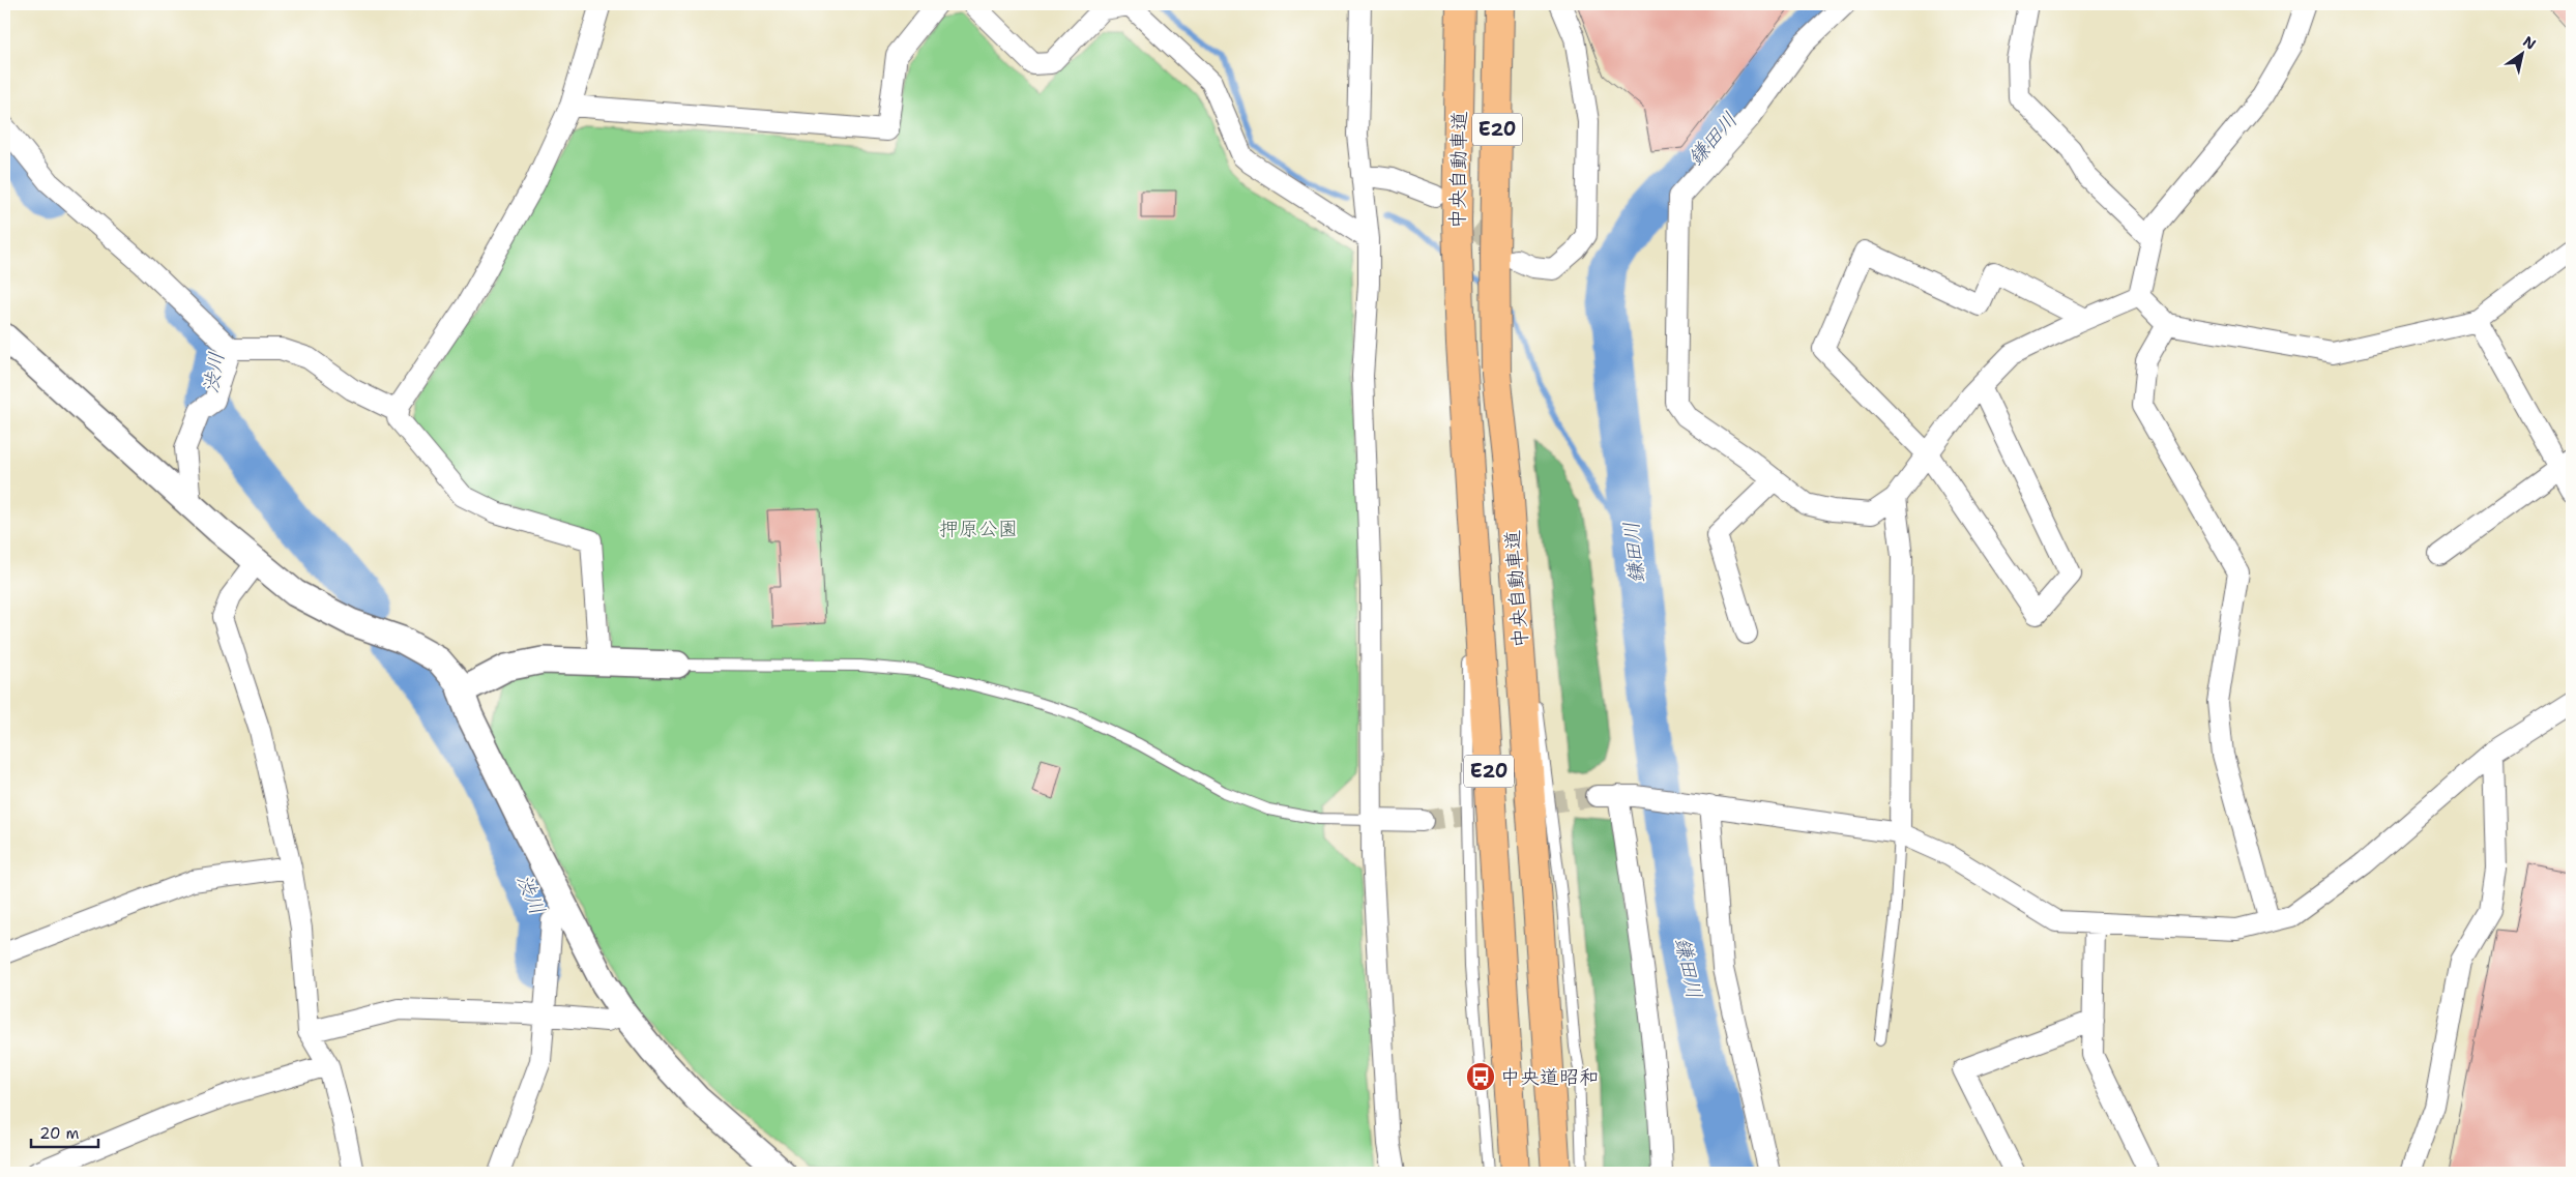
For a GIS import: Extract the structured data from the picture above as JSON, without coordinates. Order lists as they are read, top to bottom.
{
  "streets": {
    "highway": ["E20", "中央自動車道"]
  },
  "water": ["鎌田川", "渋川"],
  "parks": ["押原公園"],
  "places": {
    "bus stop": ["中央道昭和"]
  },
  "scale_bar": "20 m",
  "north": "top right"
}
